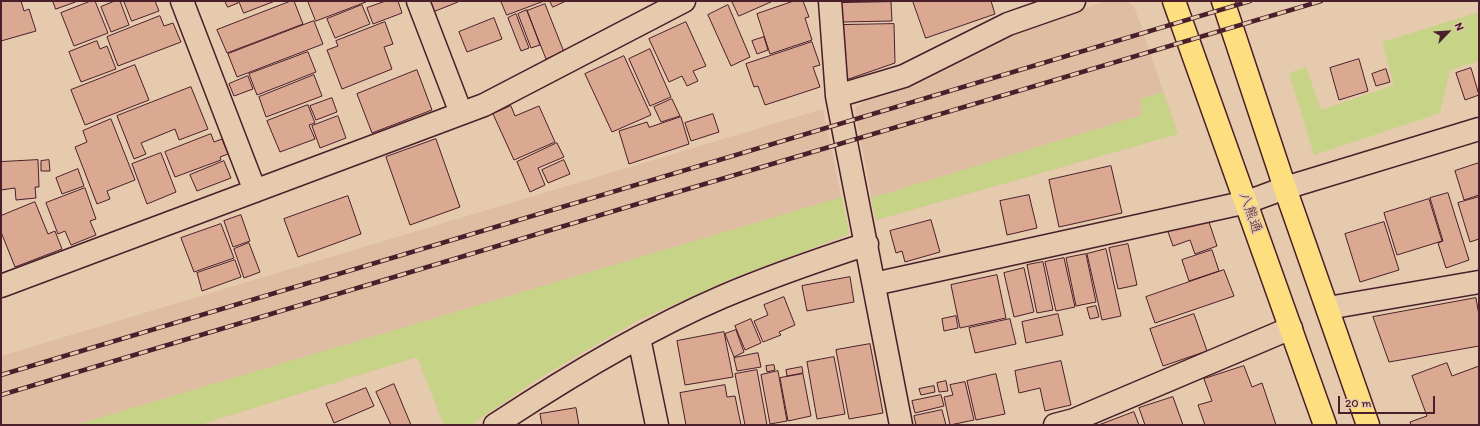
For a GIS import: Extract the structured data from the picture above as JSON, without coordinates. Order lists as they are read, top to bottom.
{
  "streets": {
    "main road": ["八熊通"]
  },
  "scale_bar": "20 m",
  "north": "top right"
}
